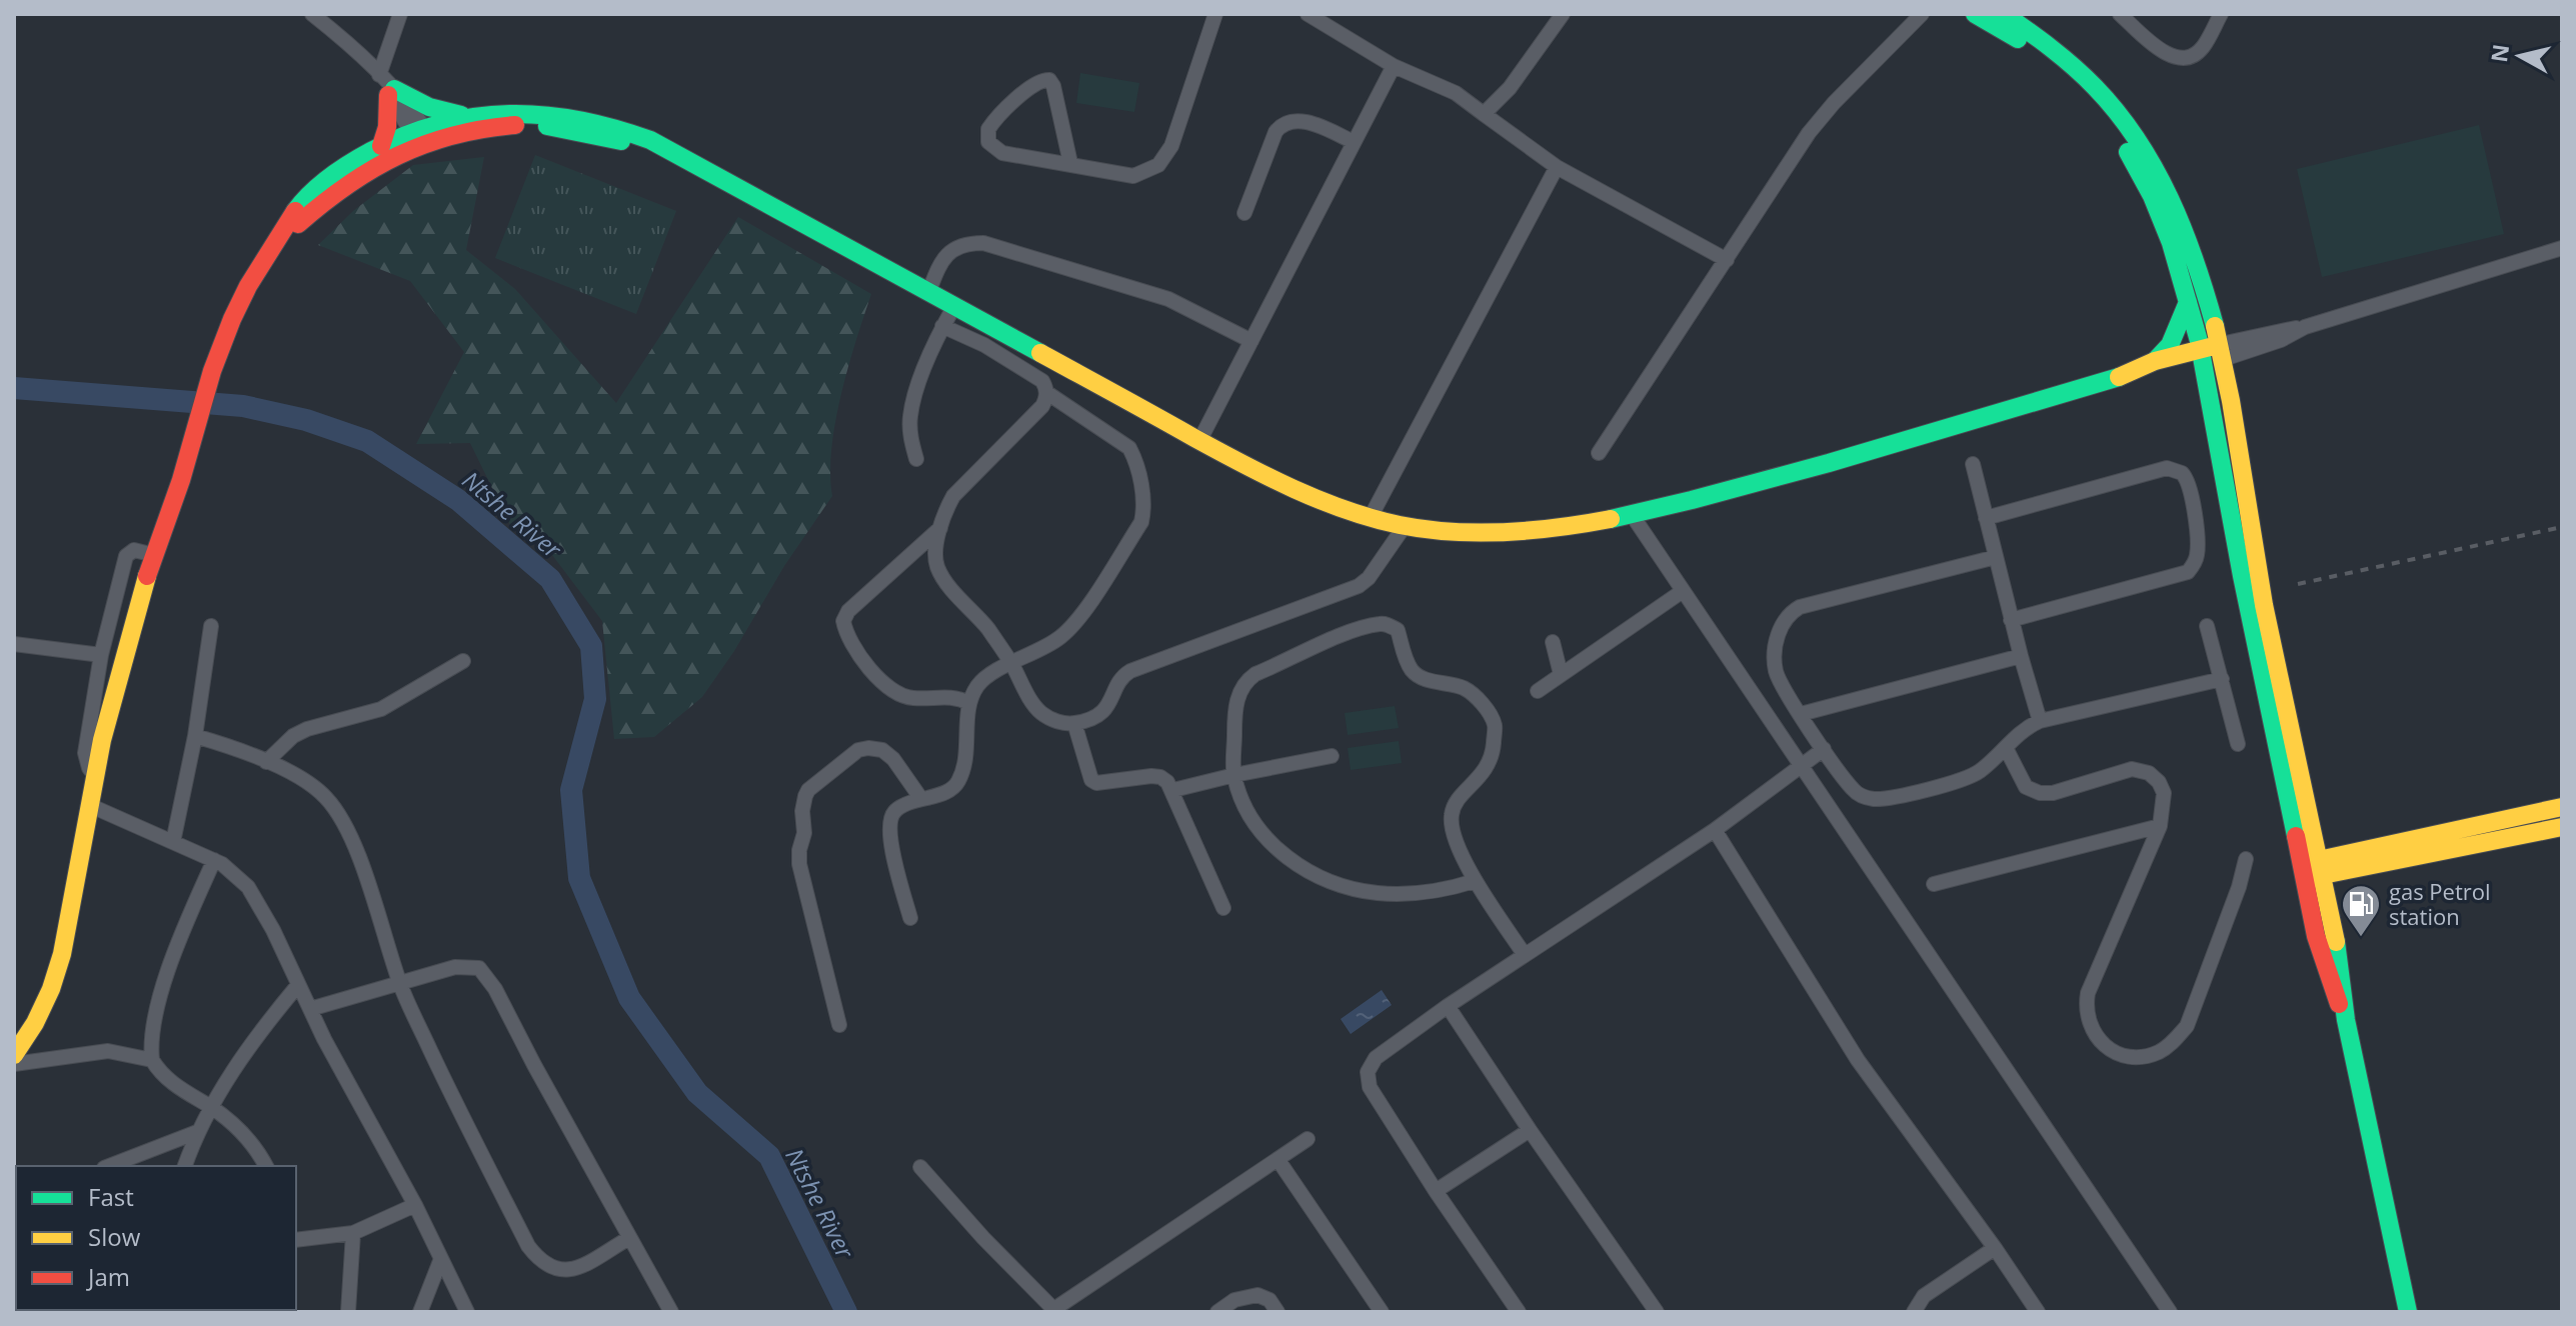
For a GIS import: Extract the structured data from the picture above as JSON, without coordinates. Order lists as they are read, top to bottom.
{
  "water": ["Ntshe River"],
  "places": {
    "fuel station": ["gas Petrol station"]
  },
  "legend": ["Fast", "Slow", "Jam"],
  "north": "left"
}
